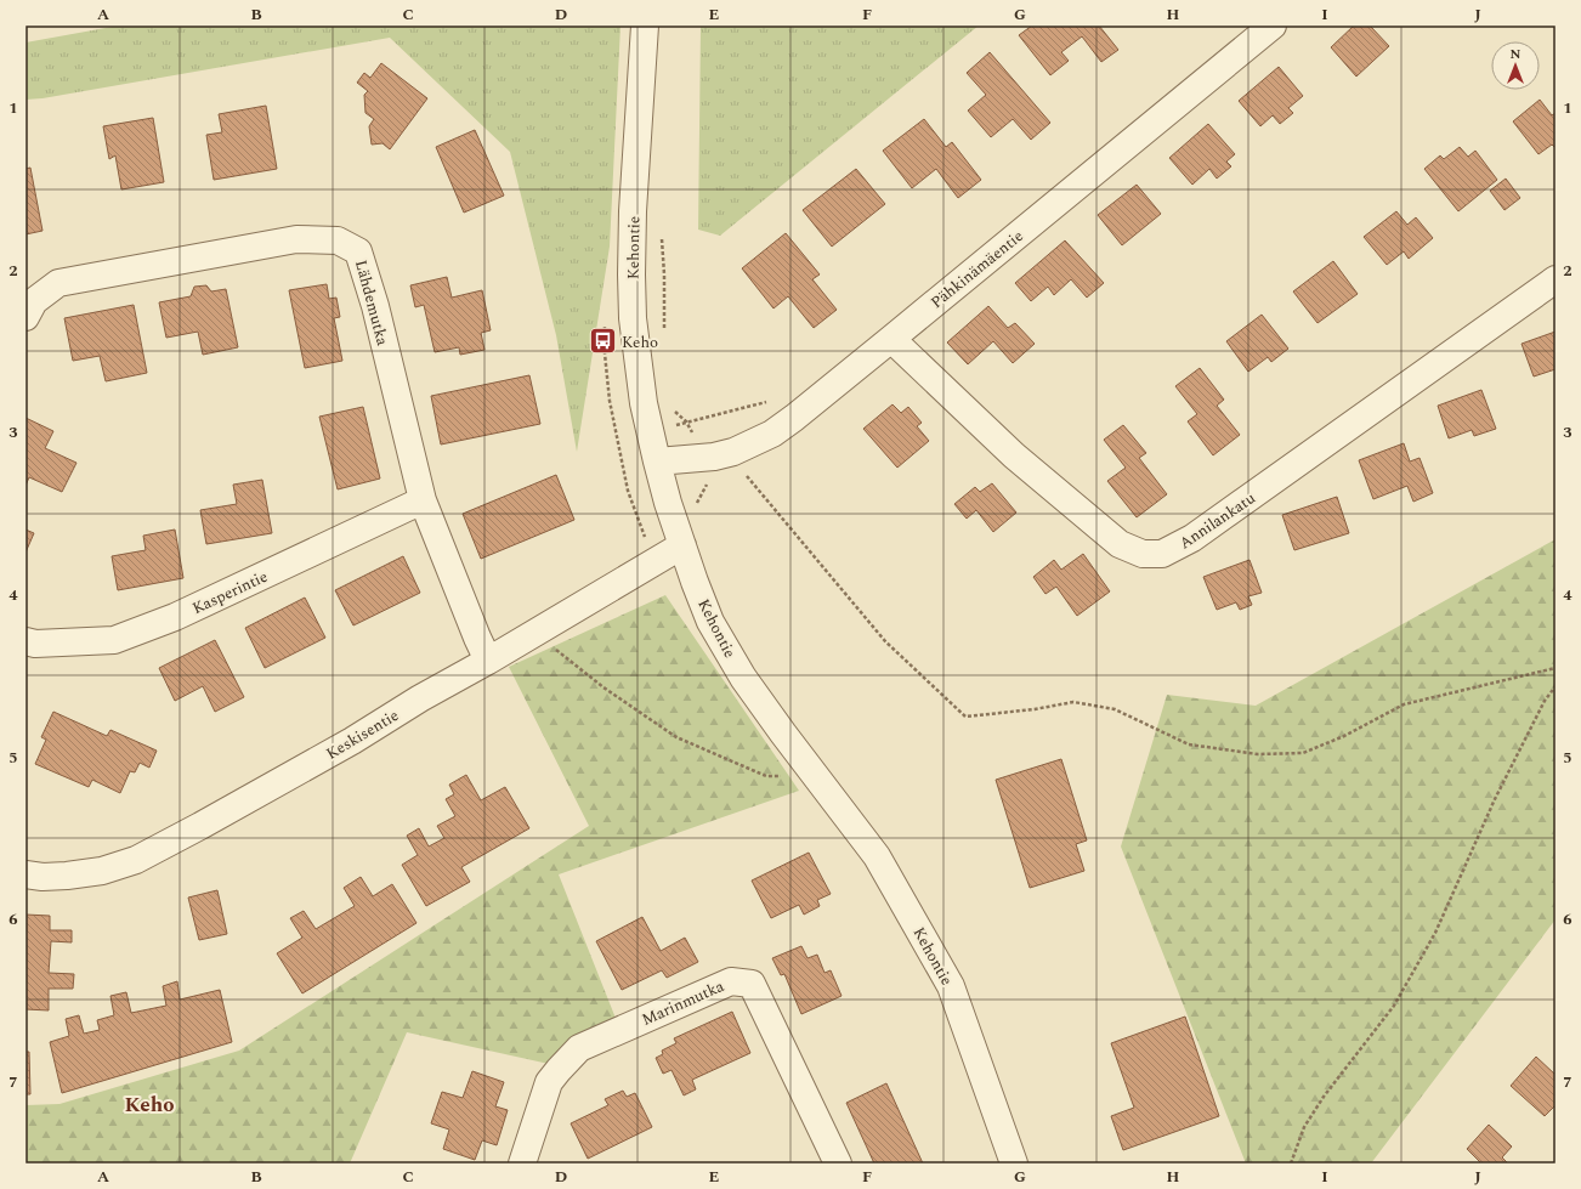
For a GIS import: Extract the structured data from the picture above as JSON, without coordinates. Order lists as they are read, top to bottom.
{
  "streets": {
    "street": [
      "Kehontie",
      "Pähkinämäentie",
      "Lähdemutka",
      "Annilankatu",
      "Kasperintie",
      "Keskisentie",
      "Marinmutka"
    ]
  },
  "crossings": [
    ["Kehontie", "Pähkinämäentie"],
    ["Kehontie", "Keskisentie"],
    ["Pähkinämäentie", "Annilankatu"],
    ["Lähdemutka", "Kasperintie"],
    ["Lähdemutka", "Keskisentie"]
  ],
  "districts": ["Keho"],
  "places": {
    "bus stop": ["Keho"]
  },
  "north": "top",
  "grid": {
    "columns": [
      "A",
      "B",
      "C",
      "D",
      "E",
      "F",
      "G",
      "H",
      "I",
      "J"
    ],
    "rows": [
      "1",
      "2",
      "3",
      "4",
      "5",
      "6",
      "7"
    ]
  }
}
